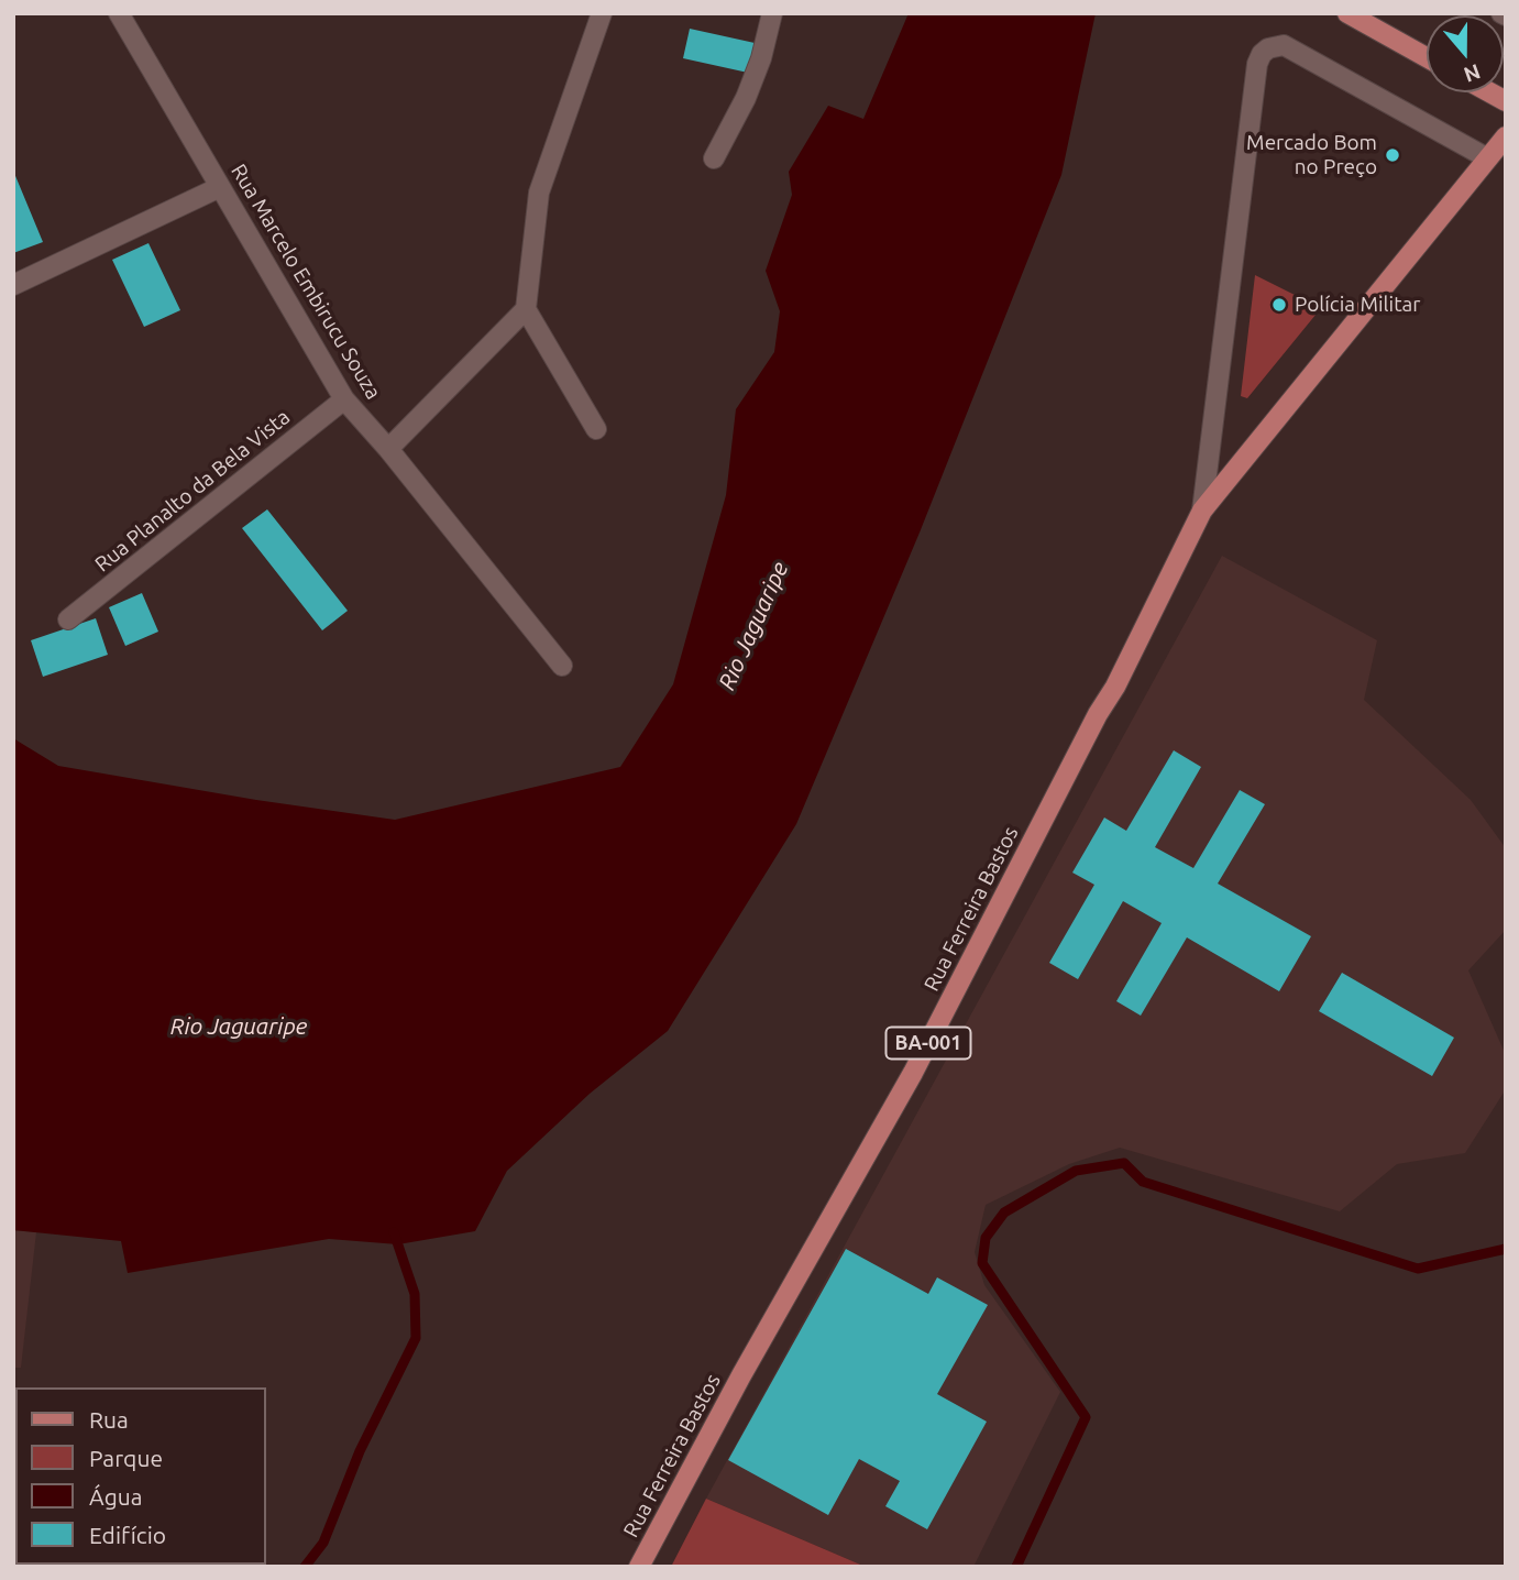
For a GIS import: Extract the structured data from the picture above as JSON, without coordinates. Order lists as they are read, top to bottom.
{
  "streets": {
    "main road": ["Rua Ferreira Bastos", "BA-001"],
    "street": ["Rua Marcelo Embirucu Souza", "Rua Planalto da Bela Vista"]
  },
  "crossings": [
    ["Rua Marcelo Embirucu Souza", "Rua Planalto da Bela Vista"],
    ["Rua Ferreira Bastos", "BA-001"]
  ],
  "water": ["Rio Jaguaripe"],
  "places": ["Mercado Bom no Preço", "Polícia Militar"],
  "legend": [
    "Rua",
    "Parque",
    "Água",
    "Edifício"
  ],
  "north": "bottom"
}
